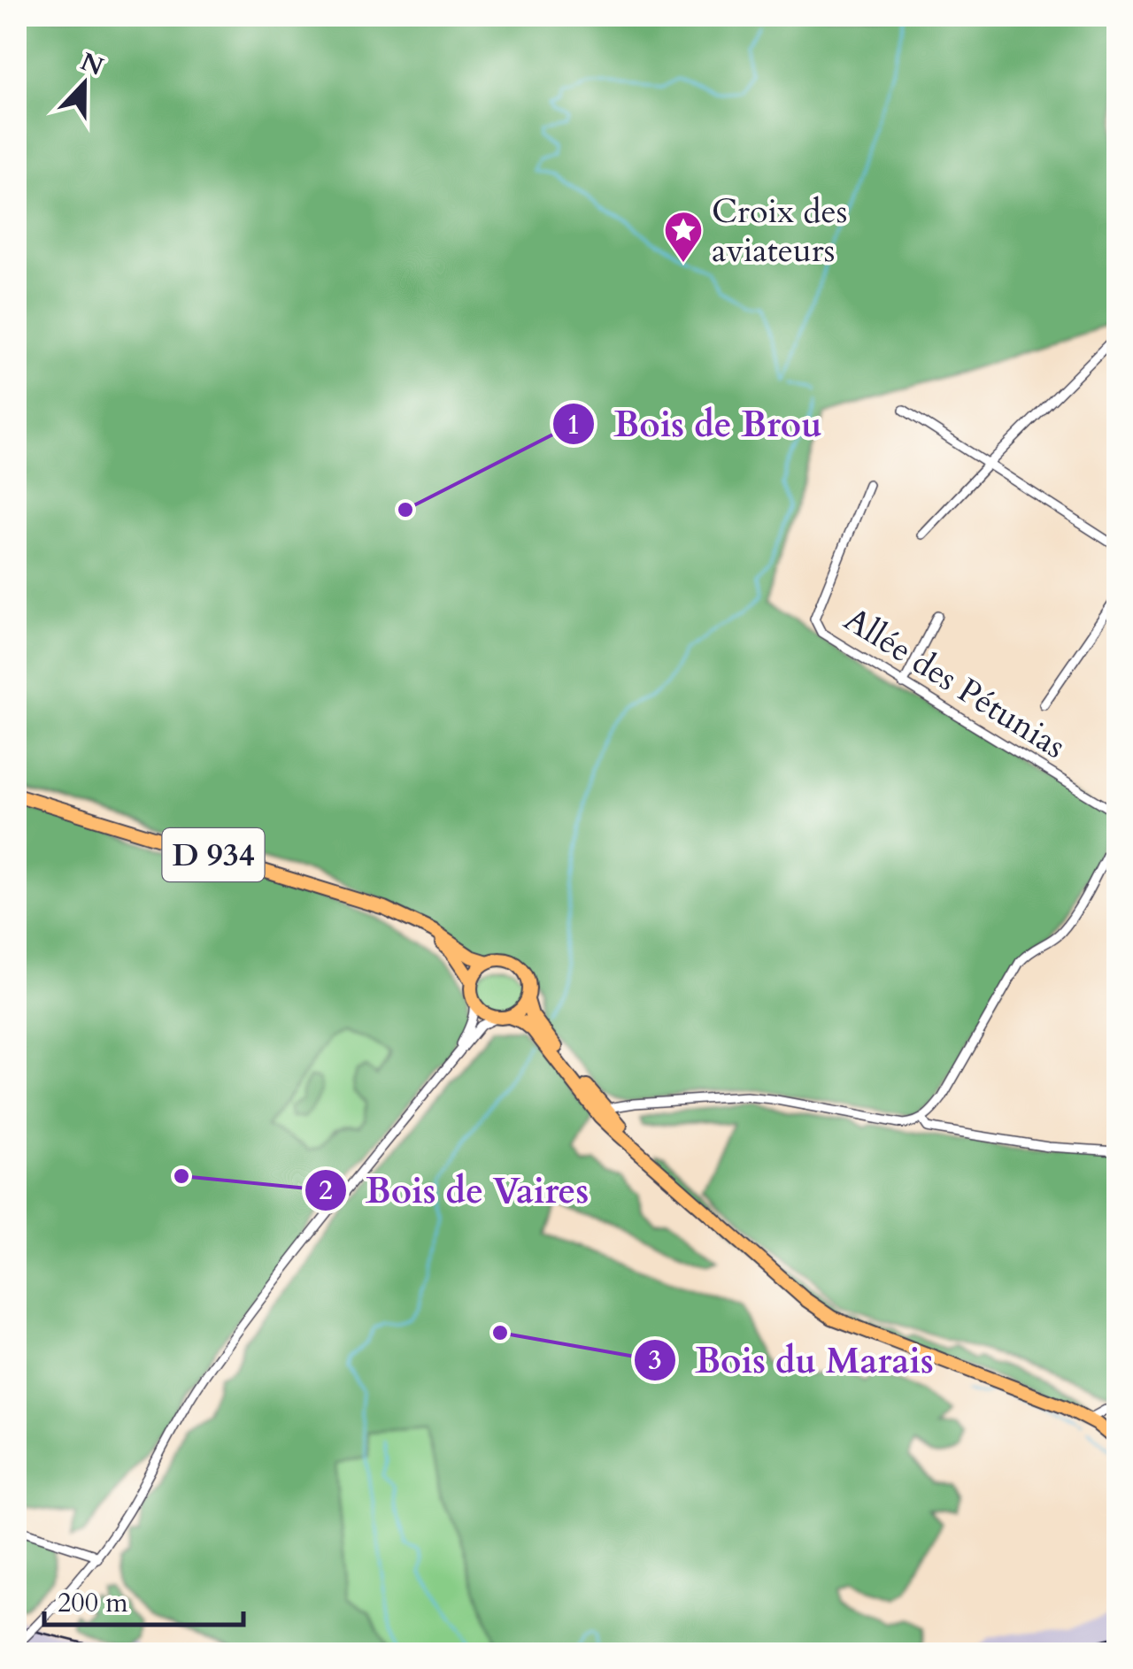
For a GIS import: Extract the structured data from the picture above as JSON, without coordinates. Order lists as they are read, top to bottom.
{
  "streets": {
    "main road": ["D 934"],
    "street": ["Allée des Pétunias"]
  },
  "places": {
    "place": ["Croix des aviateurs"],
    "other": ["Bois de Brou", "Bois de Vaires", "Bois du Marais"]
  },
  "scale_bar": "200 m",
  "north": "top"
}
